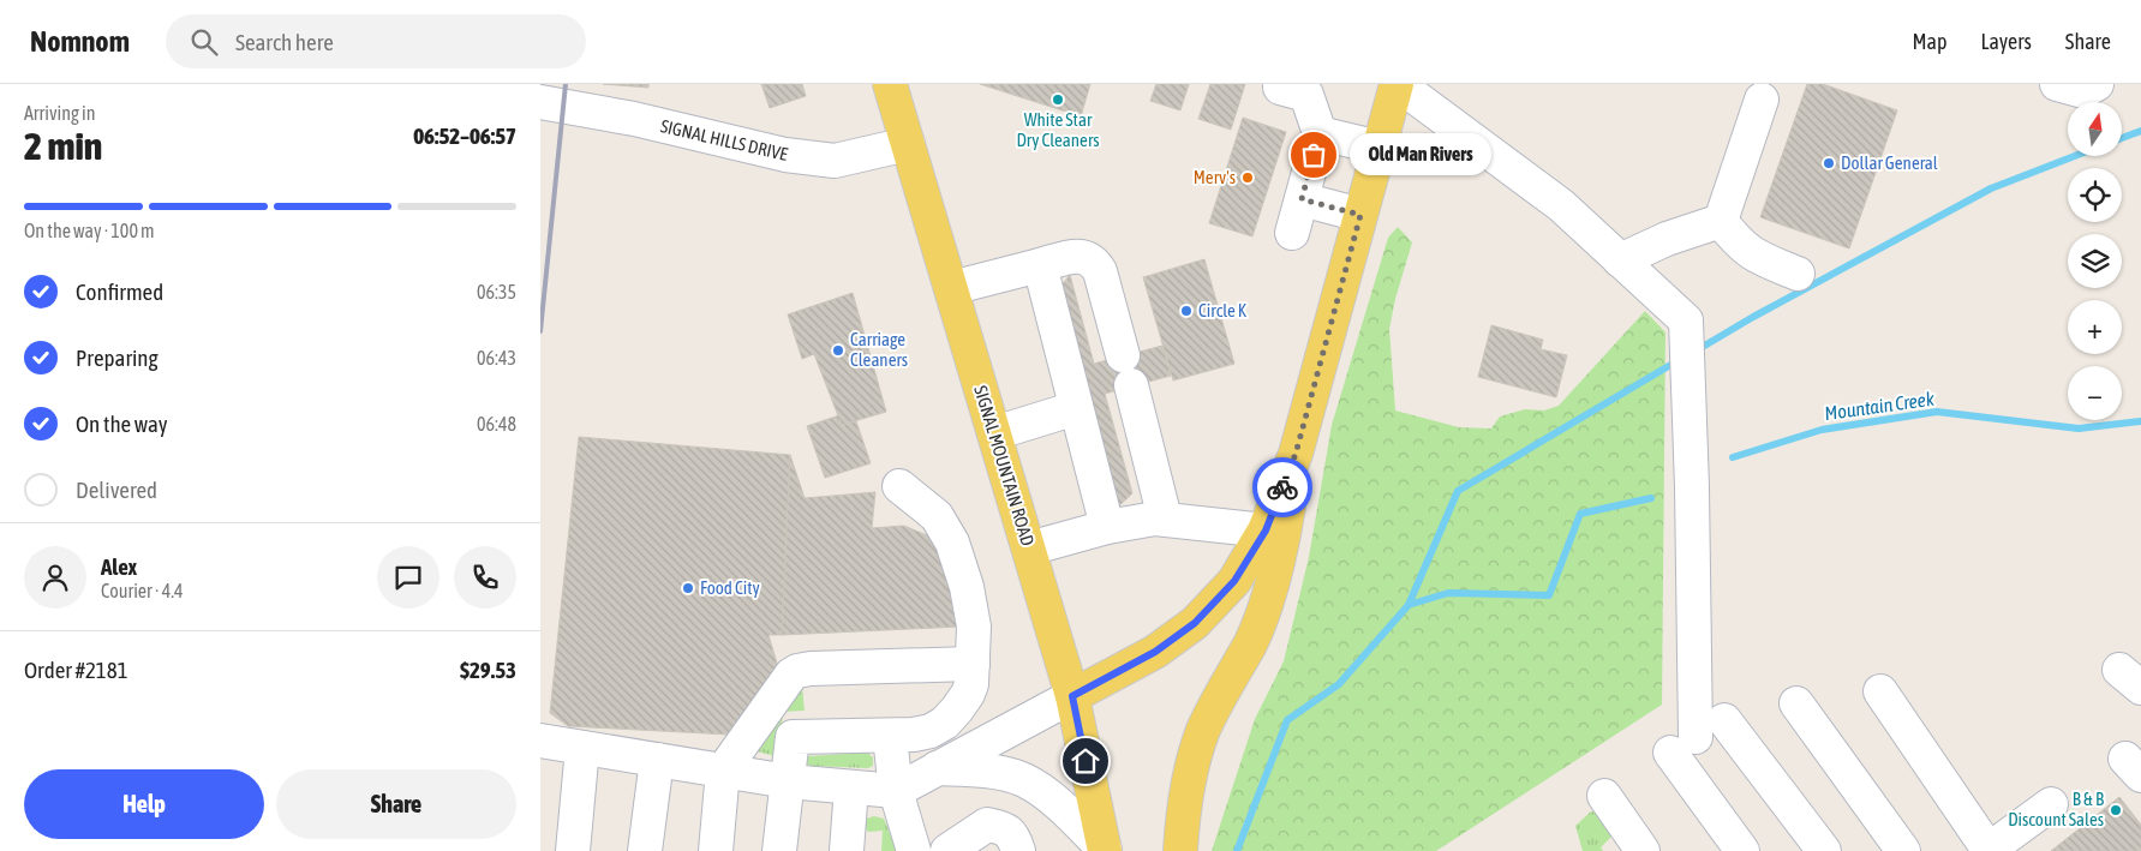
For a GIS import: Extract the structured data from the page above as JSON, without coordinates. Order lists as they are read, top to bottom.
{
  "streets": {
    "main road": ["SIGNAL MOUNTAIN ROAD"],
    "street": ["SIGNAL HILLS DRIVE"]
  },
  "crossings": [
    ["SIGNAL HILLS DRIVE", "SIGNAL MOUNTAIN ROAD"]
  ],
  "water": ["Mountain Creek"],
  "places": [
    "White Star Dry Cleaners",
    "Old Man Rivers",
    "Dollar General",
    "Merv's",
    "Circle K",
    "Carriage Cleaners",
    "Food City",
    "B & B Discount Sales"
  ],
  "north": "top",
  "page": {
    "header": "Nomnom",
    "search": "Search here",
    "nav": ["Map", "Layers", "Share"],
    "heading": ["2 min", "Arriving in", "06:52–06:57"],
    "panel": [
      "Alex",
      "Courier · 4.4",
      "Order #2181",
      "$29.53"
    ],
    "map_buttons": ["+", "−"],
    "bubble": "Old Man Rivers",
    "bar": "On the way · 100 m",
    "list": [
      ["Confirmed", "06:35"],
      ["Preparing", "06:43"],
      ["On the way", "06:48"],
      "Delivered"
    ],
    "buttons": ["Help", "Share"]
  }
}
